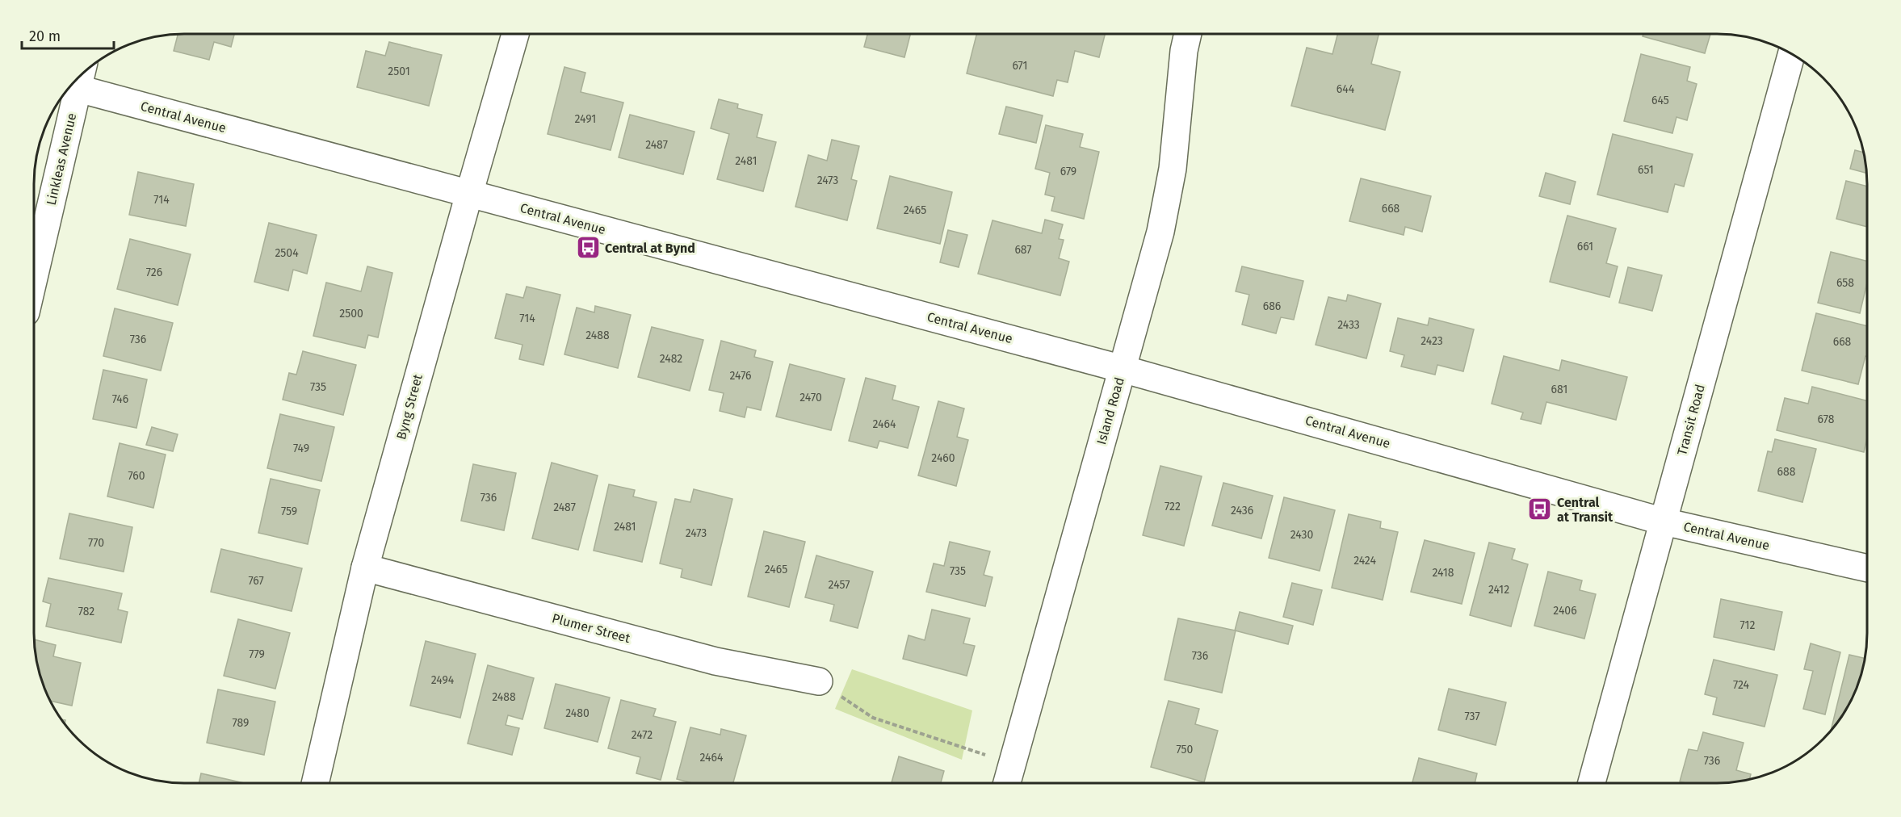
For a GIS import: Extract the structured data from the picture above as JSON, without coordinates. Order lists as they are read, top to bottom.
{
  "streets": {
    "street": [
      "Central Avenue",
      "Linkleas Avenue",
      "Byng Street",
      "Island Road",
      "Transit Road",
      "Plumer Street"
    ]
  },
  "crossings": [
    ["Central Avenue", "Linkleas Avenue"],
    ["Central Avenue", "Byng Street"],
    ["Central Avenue", "Island Road"],
    ["Central Avenue", "Transit Road"],
    ["Byng Street", "Plumer Street"]
  ],
  "places": {
    "bus stop": ["Central at Bynd", "Central at Transit"]
  },
  "house_numbers": [
    "671",
    "2501",
    "644",
    "645",
    "2491",
    "2487",
    "2481",
    "651",
    "679",
    "2473",
    "714",
    "668",
    "2465",
    "661",
    "687",
    "2504",
    "726",
    "658",
    "686",
    "2500",
    "714",
    "2433",
    "2488",
    "736",
    "2423",
    "668",
    "2482",
    "2476",
    "735",
    "681",
    "2470",
    "746",
    "678",
    "2464",
    "749",
    "2460",
    "688",
    "760",
    "736",
    "722",
    "2487",
    "2436",
    "759",
    "2481",
    "2473",
    "2430",
    "770",
    "2424",
    "2465",
    "735",
    "2418",
    "767",
    "2457",
    "2412",
    "2406",
    "782",
    "712",
    "779",
    "736",
    "2494",
    "724",
    "2488",
    "2480",
    "737",
    "789",
    "2472",
    "750",
    "2464",
    "736"
  ],
  "scale_bar": "20 m"
}
